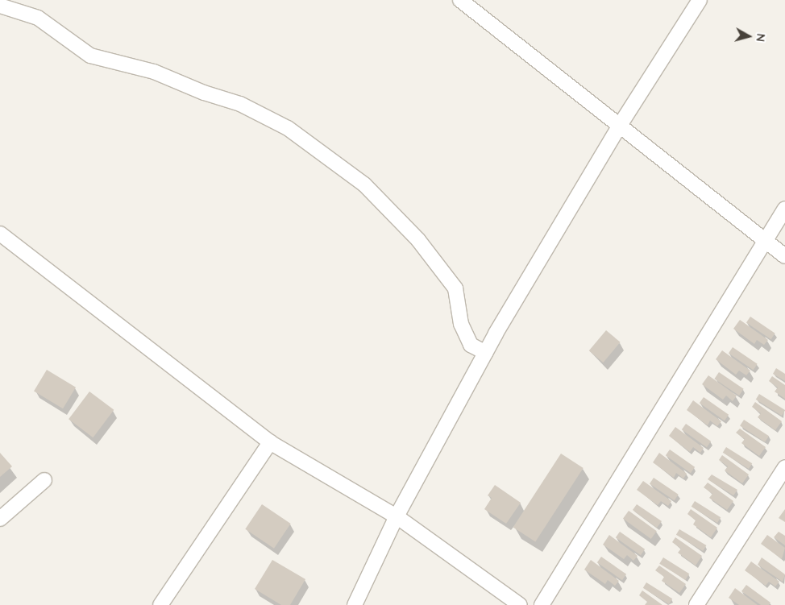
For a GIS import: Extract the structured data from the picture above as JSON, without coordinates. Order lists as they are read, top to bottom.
{
  "north": "right"
}
